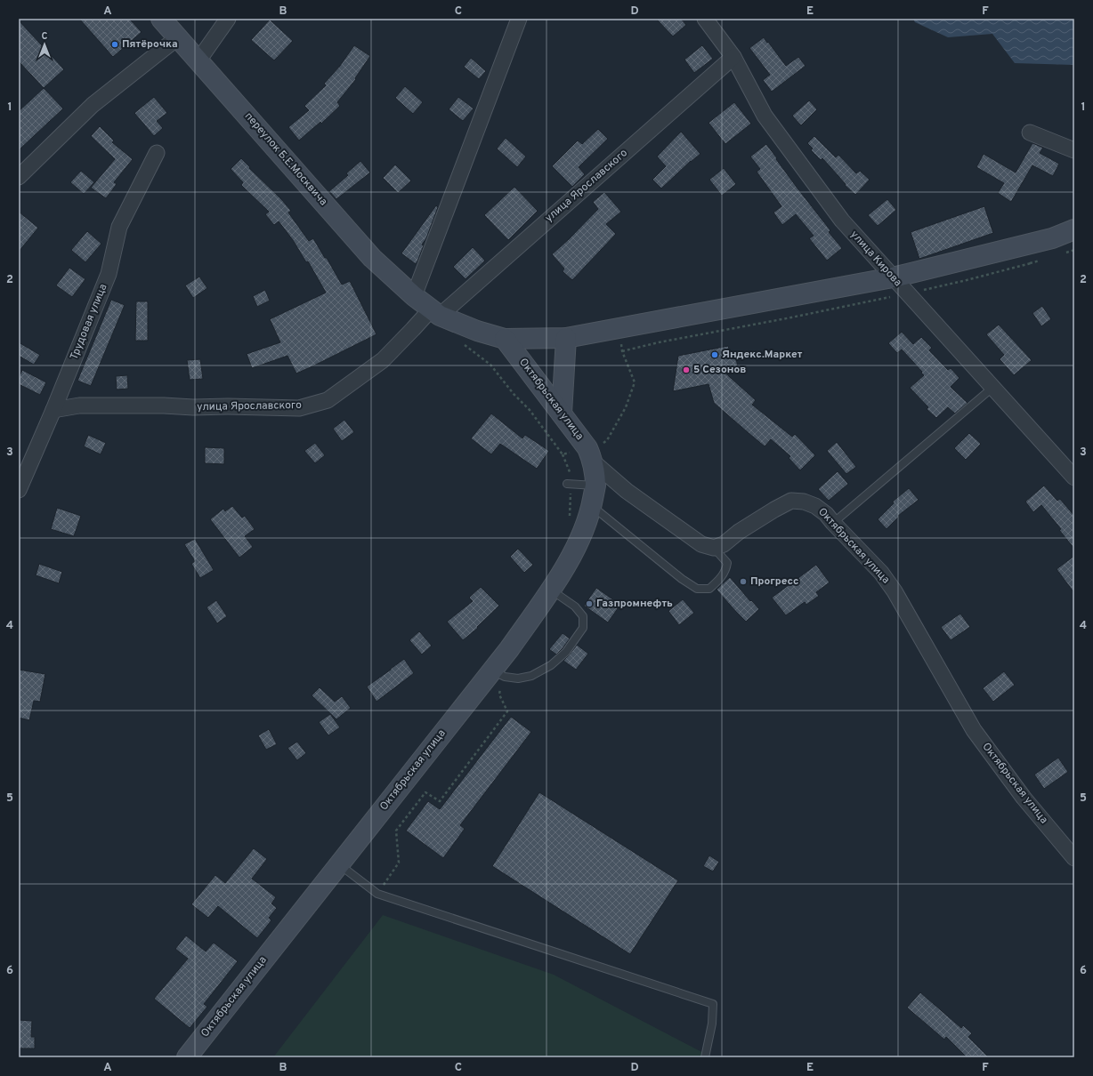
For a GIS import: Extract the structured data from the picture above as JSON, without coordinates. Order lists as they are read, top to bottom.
{
  "streets": {
    "street": [
      "переулок Б.Е.Москвича",
      "улица Ярославского",
      "улица Кирова",
      "Трудовая улица",
      "Октябрьская улица"
    ]
  },
  "crossings": [
    ["переулок Б.Е.Москвича", "улица Ярославского"],
    ["переулок Б.Е.Москвича", "улица Кирова"],
    ["переулок Б.Е.Москвича", "Октябрьская улица"],
    ["улица Ярославского", "улица Кирова"],
    ["улица Ярославского", "Трудовая улица"]
  ],
  "places": [
    "Пятёрочка",
    "Яндекс.Маркет",
    "5 Сезонов",
    "Прогресс",
    "Газпромнефть"
  ],
  "north": "top",
  "grid": {
    "columns": [
      "A",
      "B",
      "C",
      "D",
      "E",
      "F"
    ],
    "rows": [
      "1",
      "2",
      "3",
      "4",
      "5",
      "6"
    ]
  }
}
